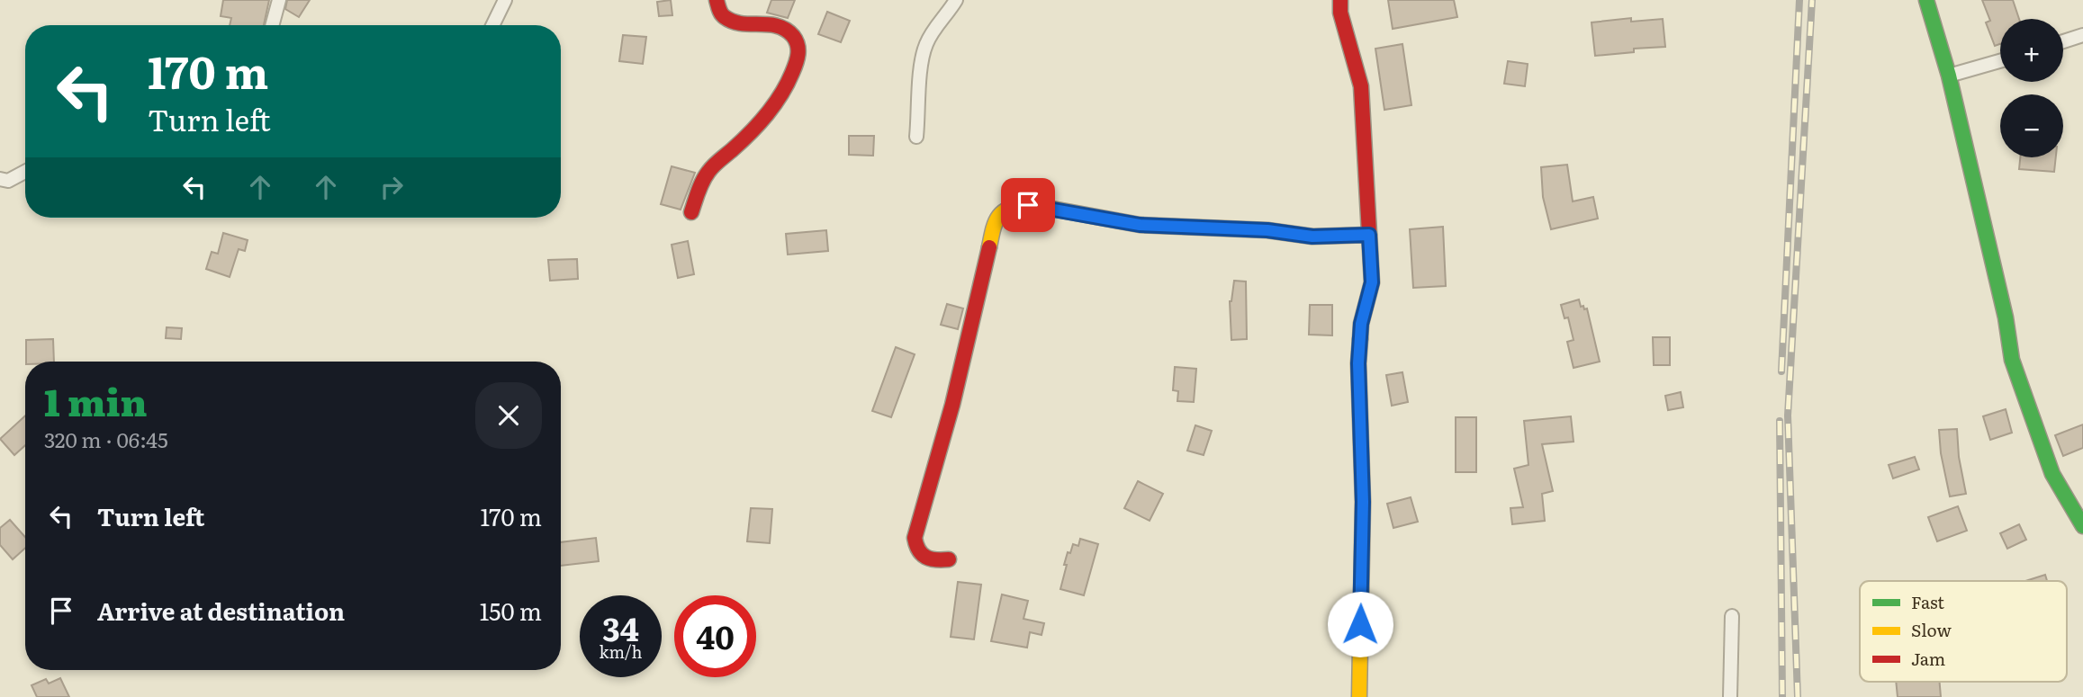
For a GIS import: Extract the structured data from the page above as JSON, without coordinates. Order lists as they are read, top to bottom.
{
  "legend": ["Fast", "Slow", "Jam"],
  "page": {
    "map_buttons": ["+", "−"],
    "turn": ["170 m", "Turn left"],
    "heading": ["1 min", "320 m · 06:45"],
    "list": [
      {
        "name": "Turn left",
        "value": "170 m"
      },
      {
        "name": "Arrive at destination",
        "value": "150 m"
      }
    ],
    "speed": "34 km/h",
    "limit": "40"
  }
}
